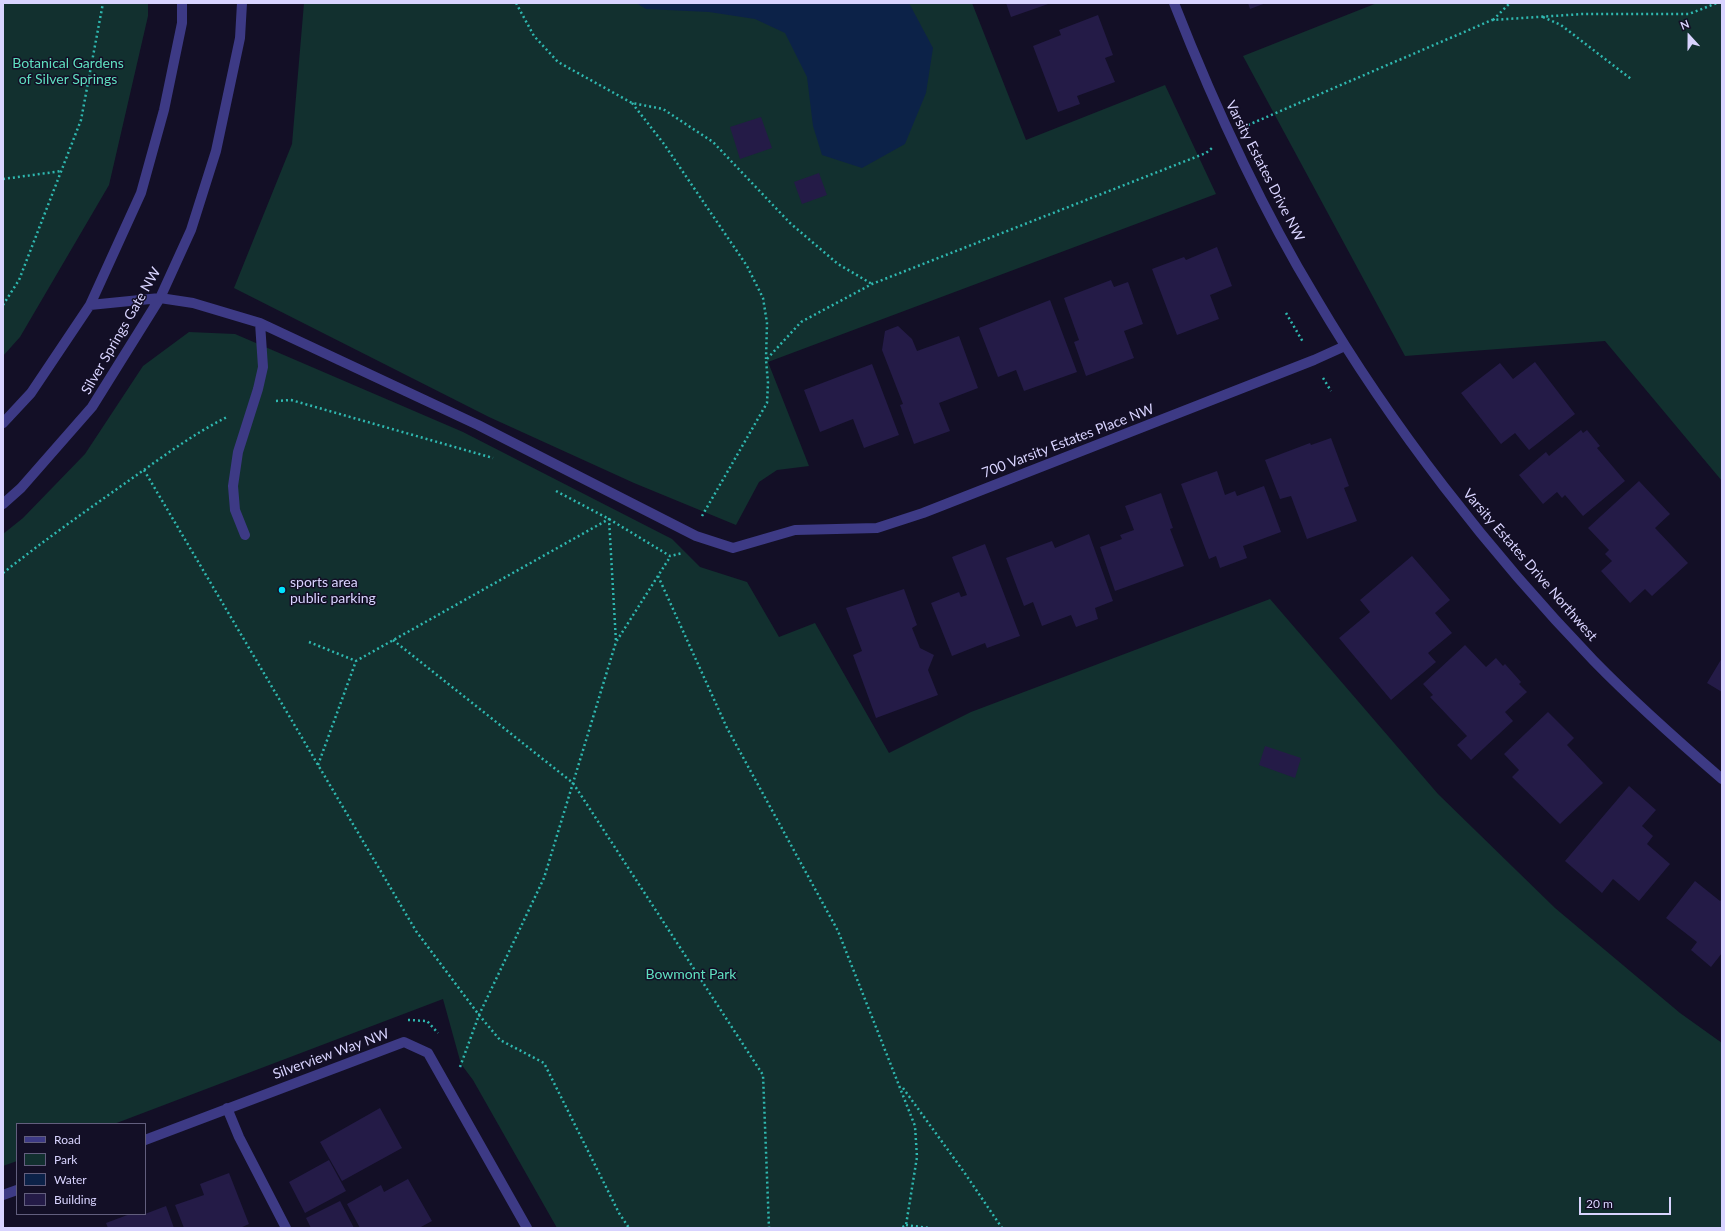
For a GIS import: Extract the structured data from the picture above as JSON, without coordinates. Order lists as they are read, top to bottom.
{
  "streets": {
    "street": [
      "Varsity Estates Drive NW",
      "Silver Springs Gate NW",
      "700 Varsity Estates Place NW",
      "Varsity Estates Drive Northwest",
      "Silverview Way NW"
    ]
  },
  "crossings": [
    ["Varsity Estates Drive NW", "700 Varsity Estates Place NW"],
    ["Varsity Estates Drive NW", "Varsity Estates Drive Northwest"],
    ["Silver Springs Gate NW", "700 Varsity Estates Place NW"],
    ["700 Varsity Estates Place NW", "Varsity Estates Drive Northwest"]
  ],
  "parks": ["Botanical Gardens of Silver Springs", "Bowmont Park"],
  "places": ["sports area public parking"],
  "legend": [
    "Road",
    "Park",
    "Water",
    "Building"
  ],
  "scale_bar": "20 m",
  "north": "top"
}
